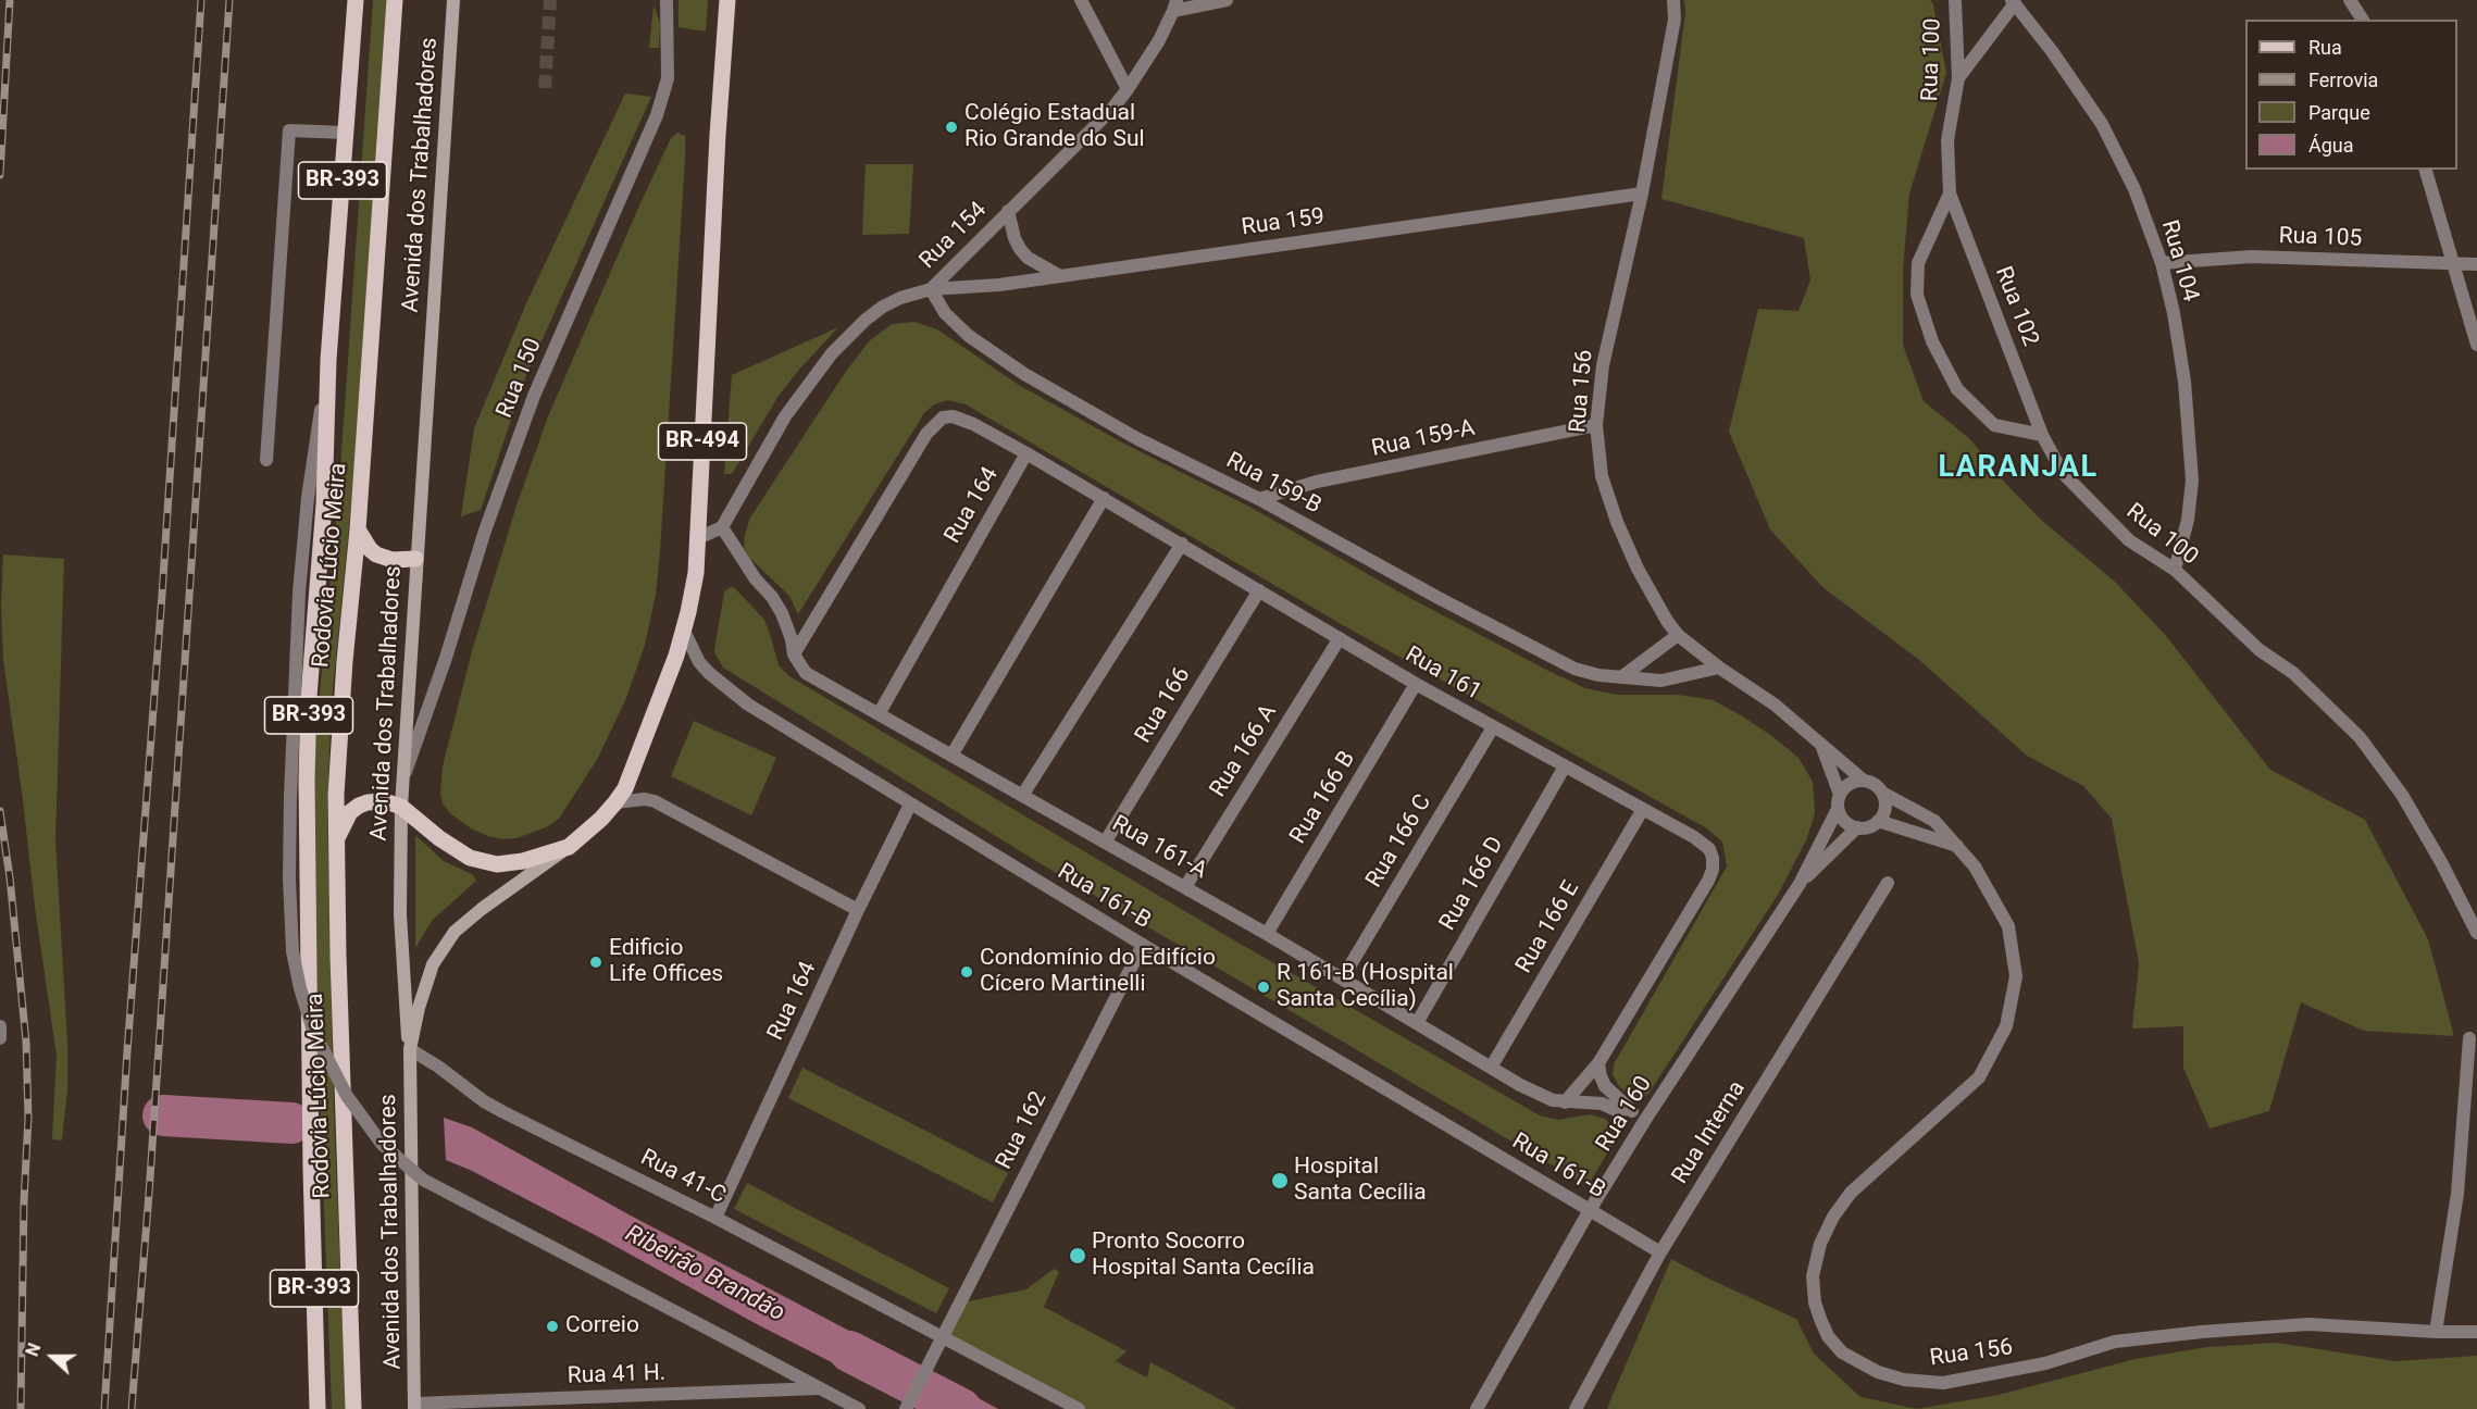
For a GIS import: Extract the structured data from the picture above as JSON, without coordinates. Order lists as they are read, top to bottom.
{
  "streets": {
    "main road": [
      "Avenida dos Trabalhadores",
      "BR-393",
      "BR-494",
      "Rodovia Lúcio Meira"
    ],
    "street": [
      "Rua 100",
      "Rua 159",
      "Rua 154",
      "Rua 105",
      "Rua 104",
      "Rua 102",
      "Rua 150",
      "Rua 156",
      "Rua 159-A",
      "Rua 159-B",
      "Rua 164",
      "Rua 161",
      "Rua 166",
      "Rua 166 A",
      "Rua 166 B",
      "Rua 166 C",
      "Rua 161-A",
      "Rua 166 D",
      "Rua 161-B",
      "Rua 166 E",
      "Rua 160",
      "Rua 162",
      "Rua Interna",
      "Rua 41-C",
      "Rua 41 H."
    ]
  },
  "crossings": [
    ["Rua 100", "Rua 104"],
    ["Rua 100", "Rua 102"],
    ["Avenida dos Trabalhadores", "Rua 150"],
    ["Avenida dos Trabalhadores", "Rua 41-C"],
    ["Avenida dos Trabalhadores", "Rua 41 H."],
    ["Rua 159", "Rua 154"],
    ["Rua 159", "Rua 156"],
    ["Rua 159", "Rua 159-B"],
    ["Rua 154", "Rua 159-B"],
    ["Rua 154", "Rua 161-A"],
    ["Rua 105", "Rua 104"],
    ["Rua 156", "Rua 159-A"],
    ["Rua 156", "Rua 159-B"],
    ["Rua 156", "Rua 160"],
    ["Rua 159-A", "Rua 159-B"],
    ["BR-494", "Rua 161-B"],
    ["Rua 164", "Rua 161"],
    ["Rua 164", "Rua 161-A"],
    ["Rua 164", "Rua 161-B"],
    ["Rua 164", "Rua 41-C"],
    ["Rua 161", "Rua 166"],
    ["Rua 161", "Rua 166 A"],
    ["Rua 161", "Rua 166 B"],
    ["Rua 161", "Rua 166 C"],
    ["Rua 161", "Rua 161-A"],
    ["Rua 161", "Rua 166 D"],
    ["Rua 161", "Rua 166 E"],
    ["Rua 166", "Rua 161-A"],
    ["Rua 166 A", "Rua 161-A"],
    ["Rua 166 B", "Rua 161-A"],
    ["Rua 166 C", "Rua 161-A"],
    ["Rua 161-A", "Rua 166 D"],
    ["Rua 161-A", "Rua 166 E"],
    ["Rua 161-A", "Rua 160"],
    ["Rua 161-B", "Rua 160"],
    ["Rua 161-B", "Rua 162"],
    ["Rua 161-B", "Rua Interna"],
    ["Rua 162", "Rua 41-C"]
  ],
  "districts": ["LARANJAL"],
  "water": ["Ribeirão Brandão"],
  "places": [
    "Colégio Estadual Rio Grande do Sul",
    "Edificio Life Offices",
    "Condomínio do Edifício Cícero Martinelli",
    "R 161-B (Hospital Santa Cecília)",
    "Hospital Santa Cecília",
    "Pronto Socorro Hospital Santa Cecília",
    "Correio"
  ],
  "legend": [
    "Rua",
    "Ferrovia",
    "Parque",
    "Água"
  ],
  "north": "left"
}
